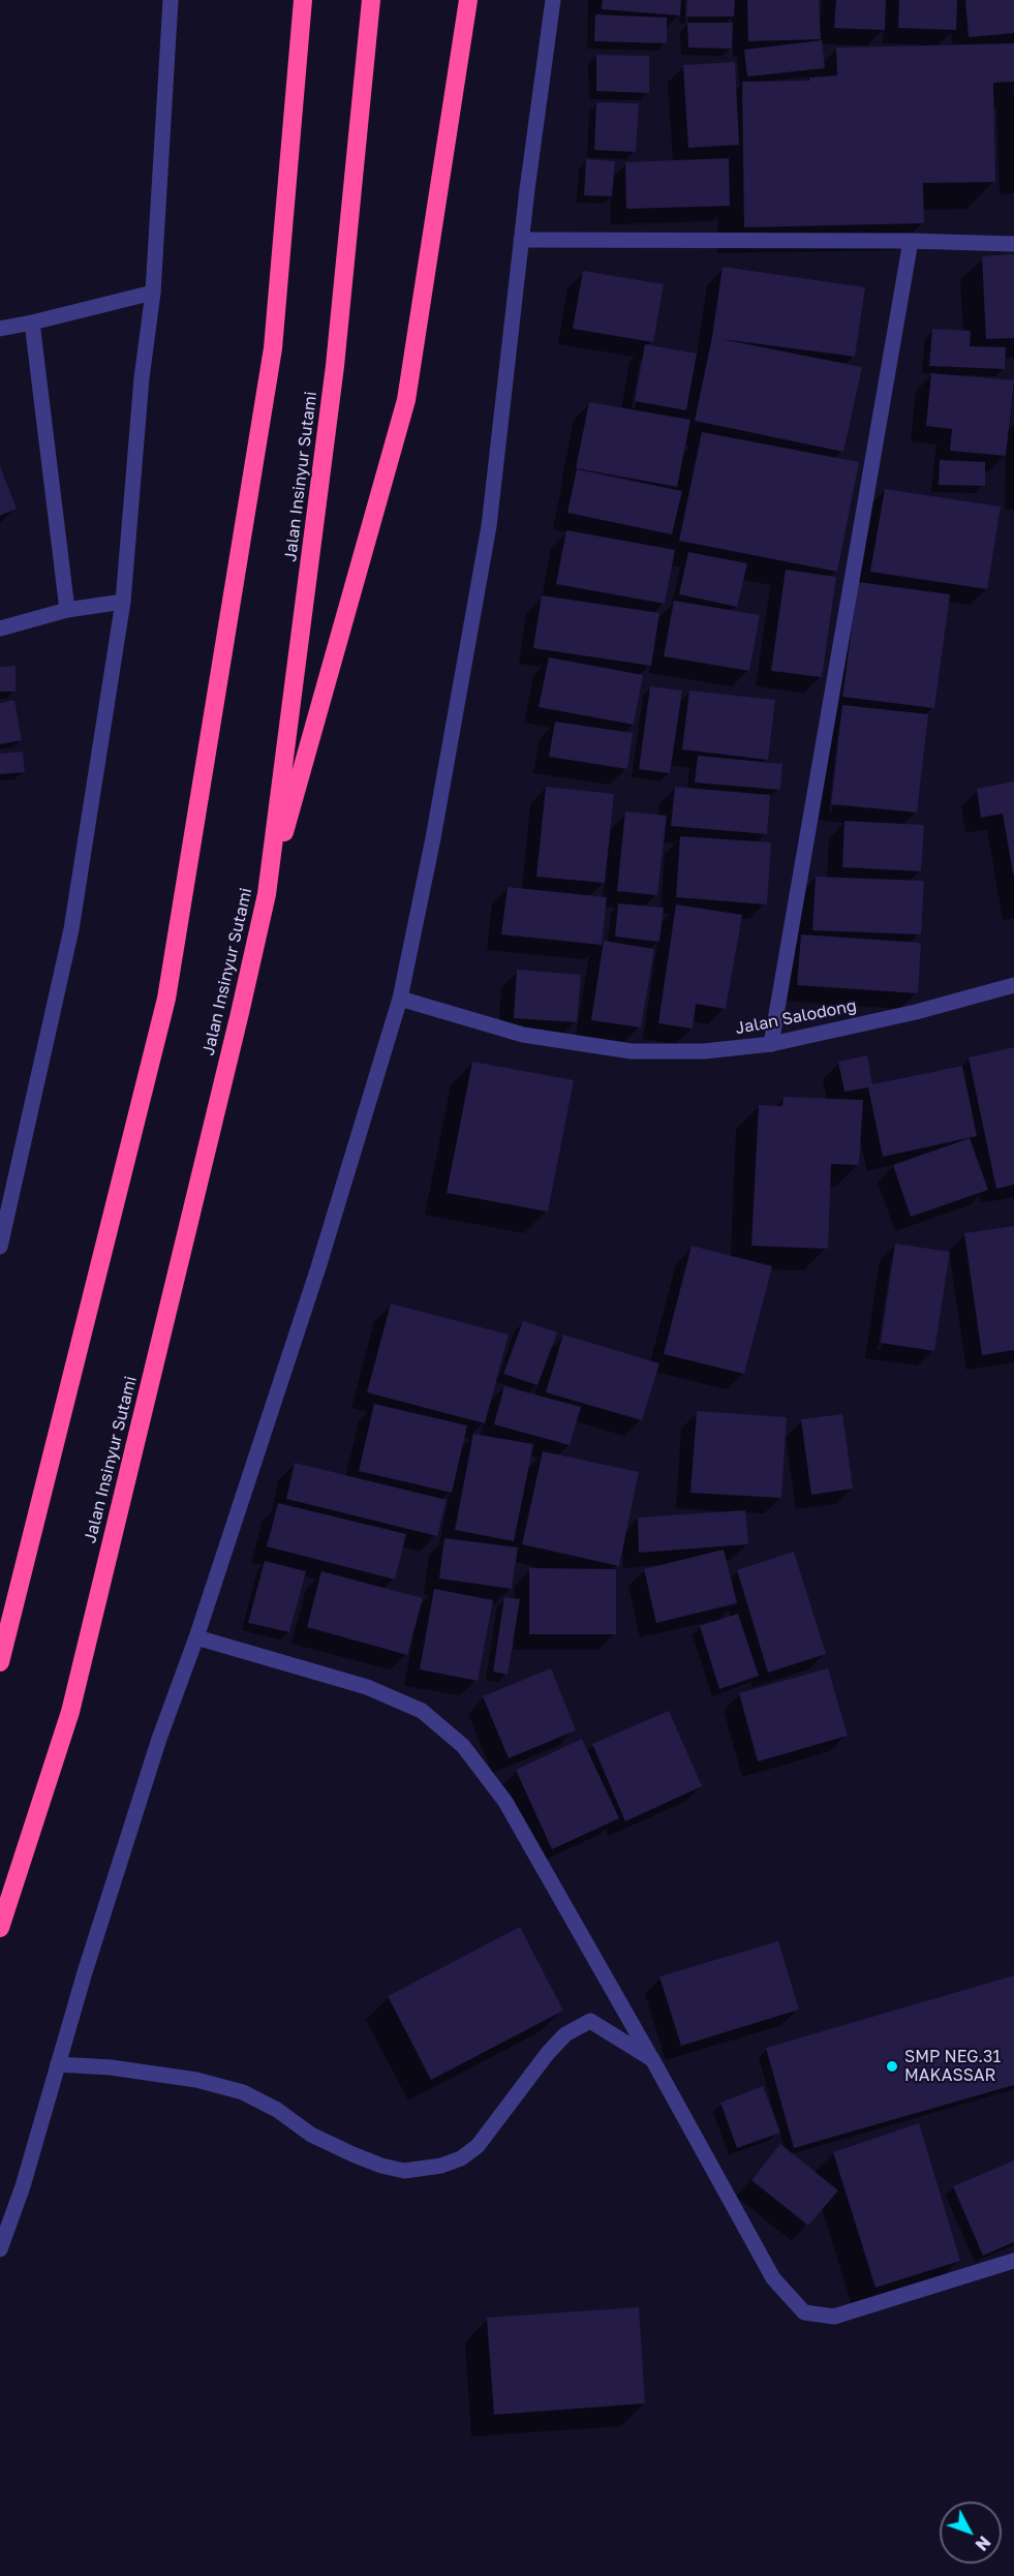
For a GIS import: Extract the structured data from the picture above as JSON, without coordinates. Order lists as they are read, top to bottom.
{
  "streets": {
    "highway": ["Jalan Insinyur Sutami"],
    "street": ["Jalan Salodong"]
  },
  "places": ["SMP NEG.31 MAKASSAR"],
  "north": "bottom right"
}
